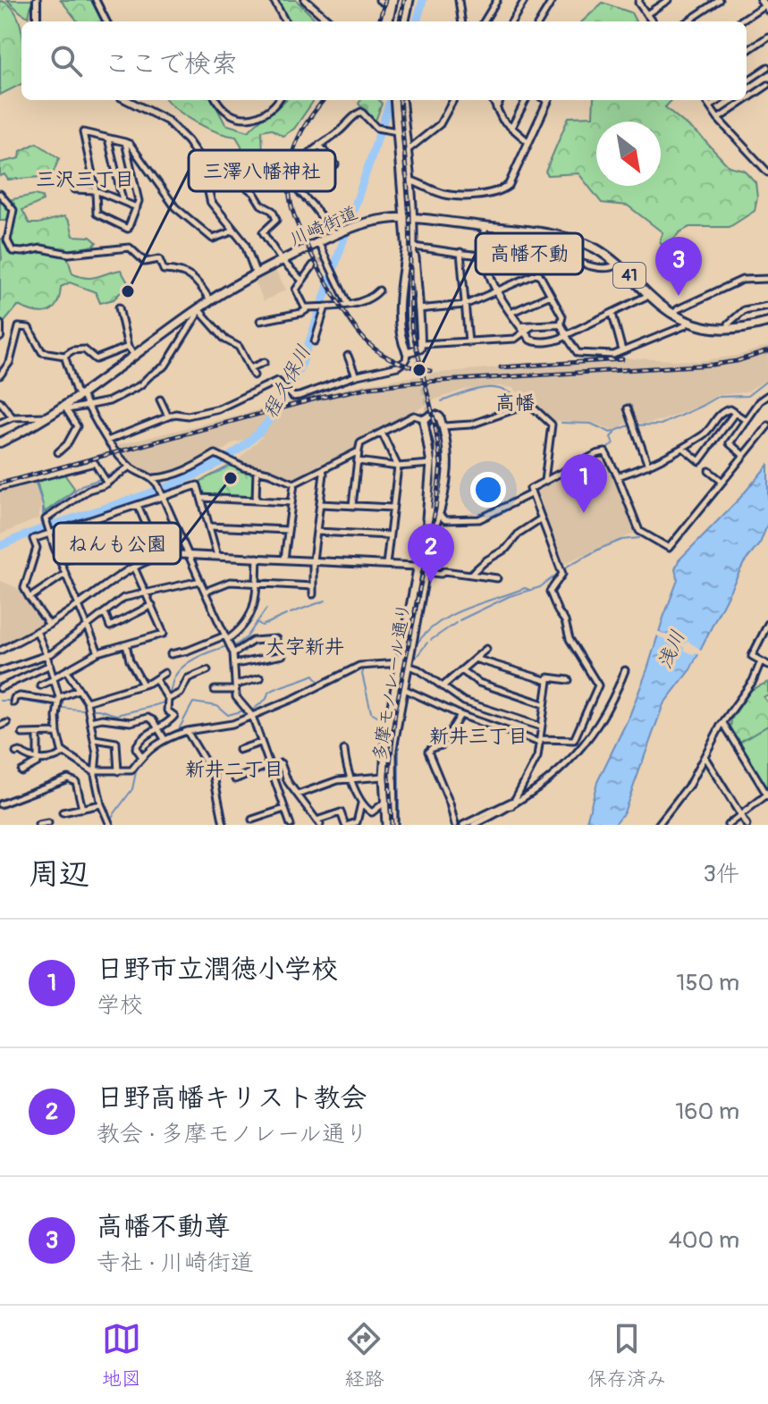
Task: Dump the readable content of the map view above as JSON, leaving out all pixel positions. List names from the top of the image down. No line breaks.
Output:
{"streets":{"main road":["川崎街道","41","多摩モノレール通り"]},"districts":["三沢三丁目","高幡","大字新井","新井三丁目","新井二丁目"],"water":["程久保川","浅川"],"places":["三澤八幡神社","高幡不動","ねんも公園"],"north":"bottom right","page":{"search":"ここで検索","pins":["3","1","2"],"heading":["周辺","3件"],"list":[{"mark":"1","name":"日野市立潤徳小学校","note":"学校","value":"150 m"},{"mark":"2","name":"日野高幡キリスト教会","note":"教会 · 多摩モノレール通り","value":"160 m"},{"mark":"3","name":"高幡不動尊","note":"寺社 · 川崎街道","value":"400 m"}],"nav":["地図","経路","保存済み"]}}
